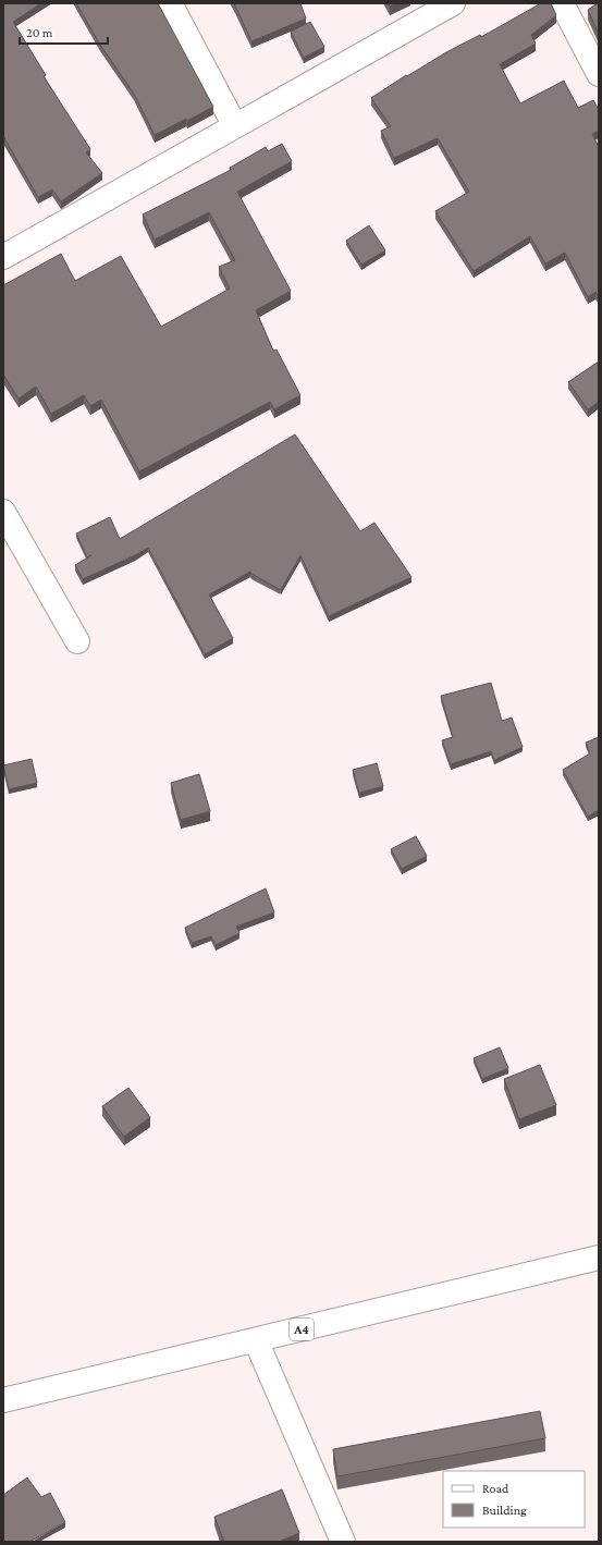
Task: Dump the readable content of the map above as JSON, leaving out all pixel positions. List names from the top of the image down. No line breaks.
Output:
{"streets":{"main road":["A4"]},"legend":["Road","Building"],"scale_bar":"20 m"}
